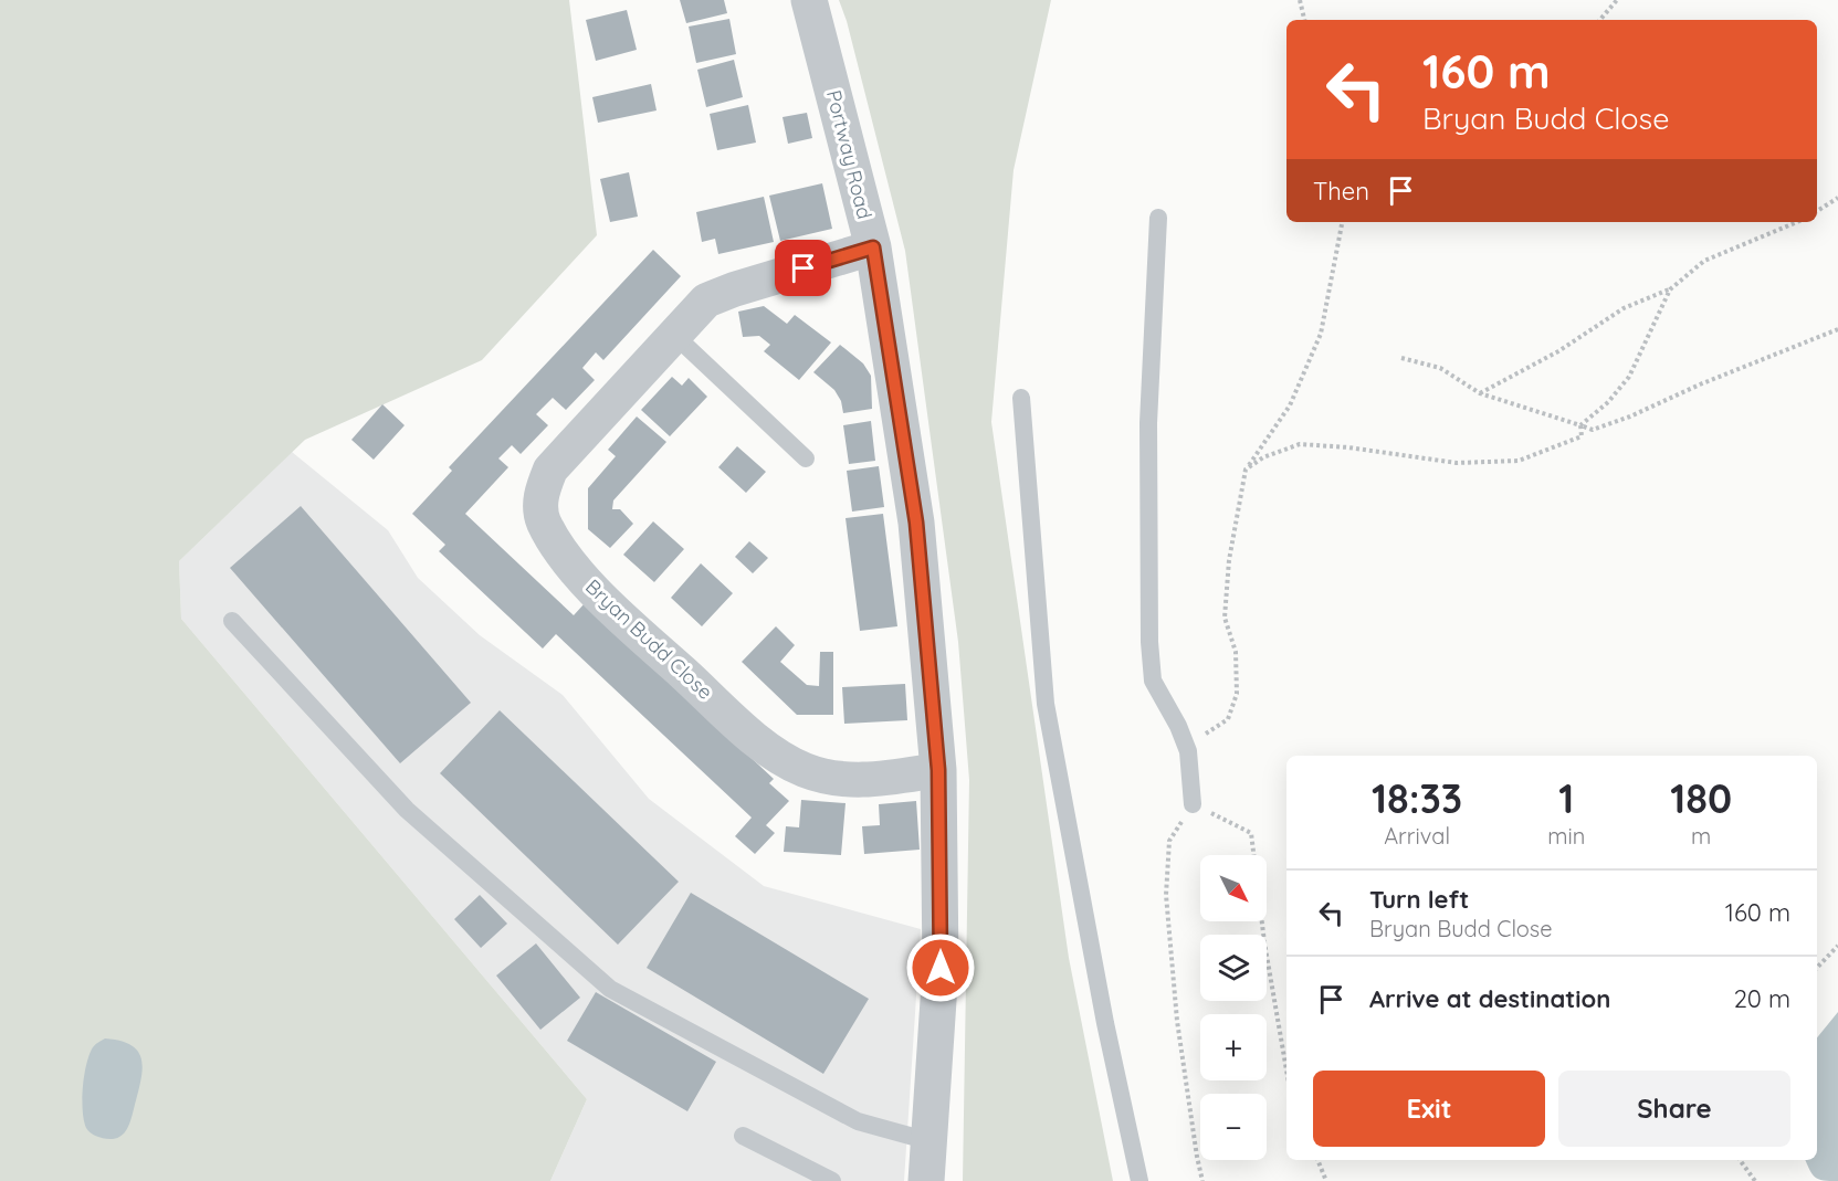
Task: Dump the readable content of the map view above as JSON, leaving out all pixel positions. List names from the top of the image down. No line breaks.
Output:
{"streets":{"street":["Portway Road","Bryan Budd Close"]},"crossings":[["Portway Road","Bryan Budd Close"]],"north":"bottom right","page":{"turn":["160 m","Bryan Budd Close"],"then":"Then","eta":["18:33","Arrival","1","min","180","m"],"map_buttons":["+","−"],"list":[{"name":"Turn left","note":"Bryan Budd Close","value":"160 m"},{"name":"Arrive at destination","value":"20 m"}],"buttons":["Exit","Share"]}}
